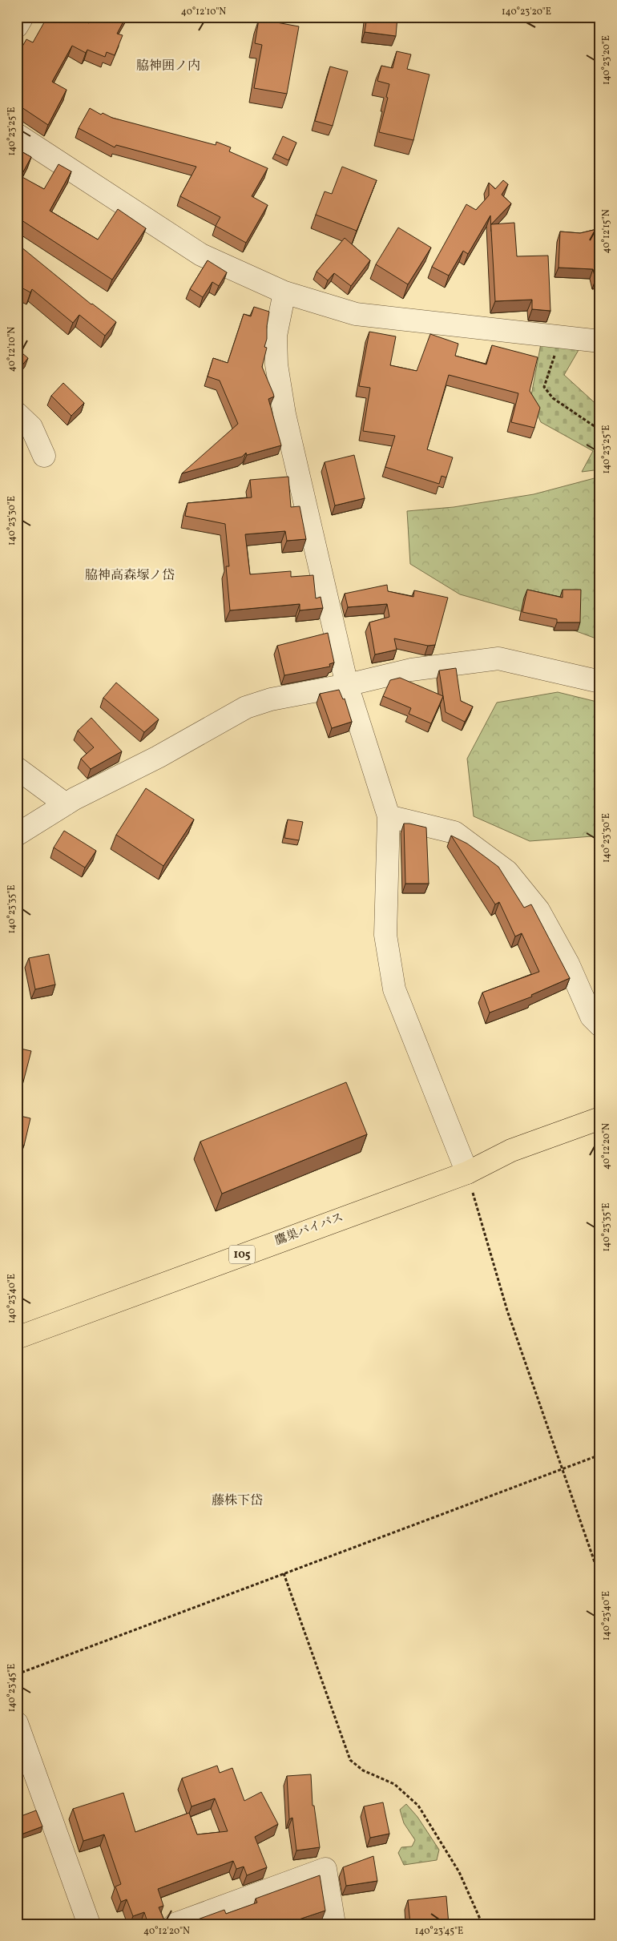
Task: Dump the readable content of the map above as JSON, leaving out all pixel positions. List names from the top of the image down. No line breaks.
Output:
{"streets":{"highway":["鷹巣バイパス","105"]},"districts":["脇神囲ノ内","脇神高森塚ノ岱","藤株下岱"],"coordinates":["40°12'10\"N","140°23'20\"E","140°23'25\"E","40°12'15\"N","140°23'30\"E","140°23'35\"E","40°12'20\"N","140°23'40\"E","140°23'45\"E"]}
